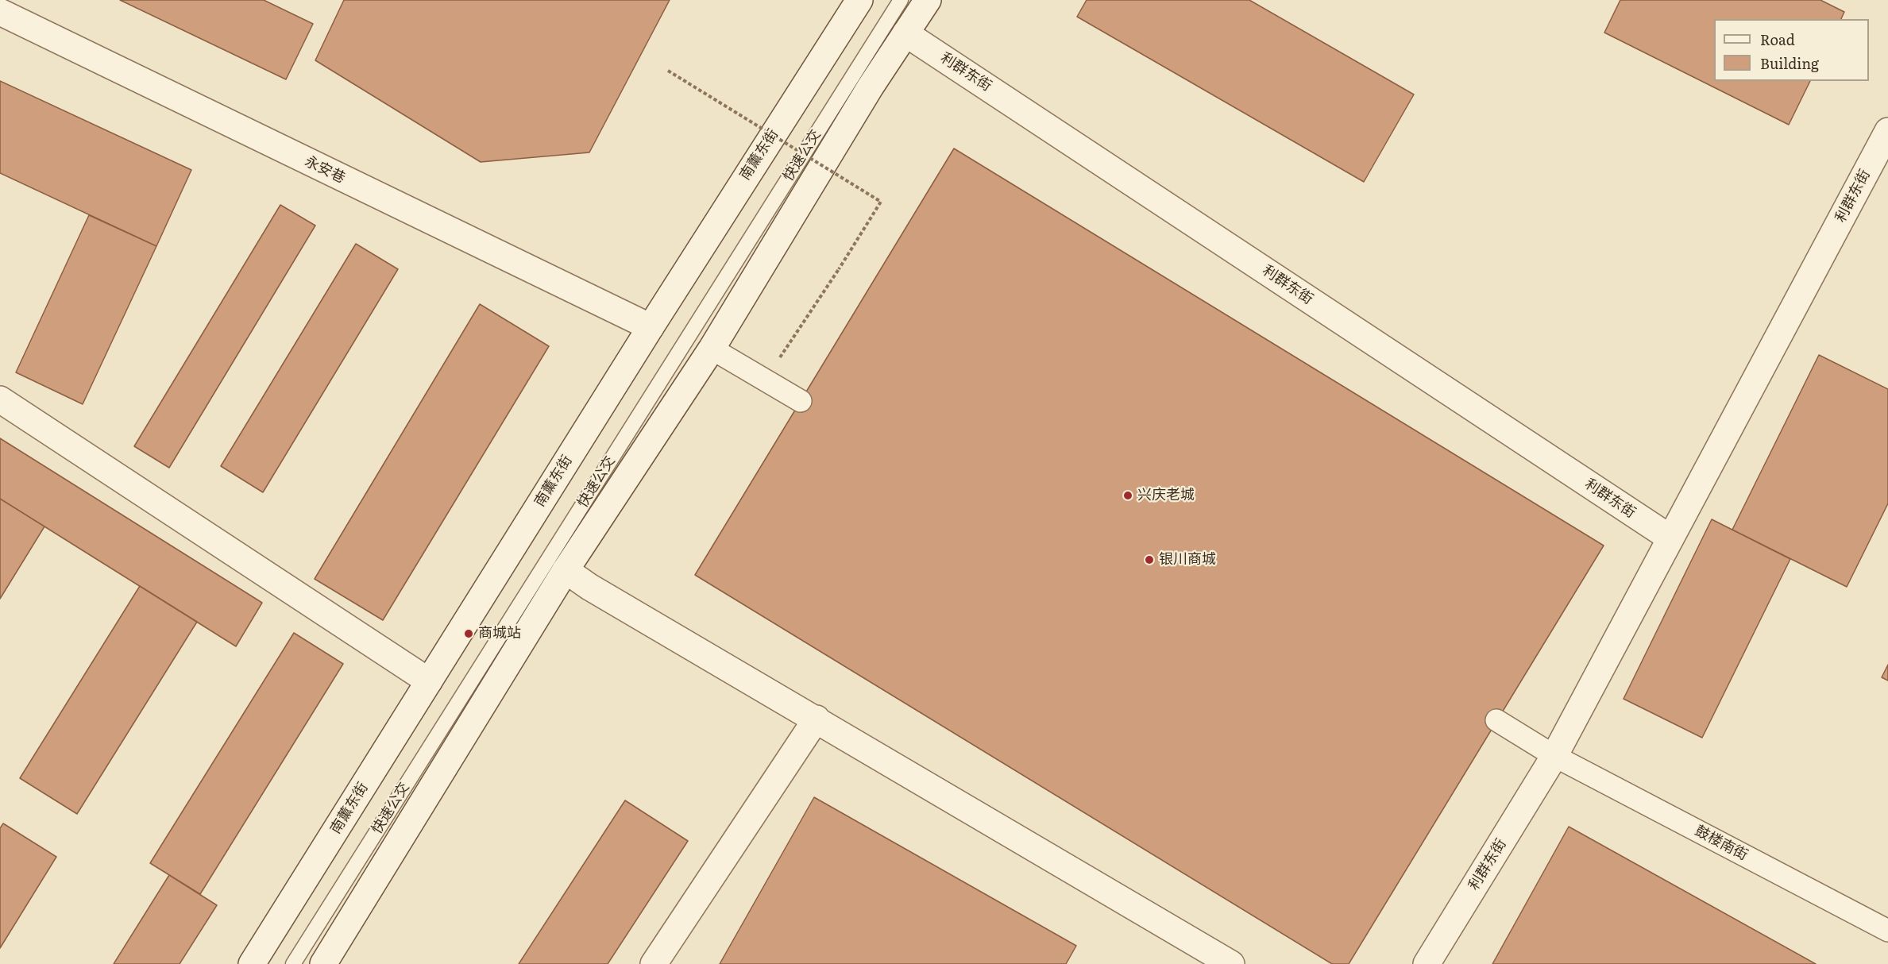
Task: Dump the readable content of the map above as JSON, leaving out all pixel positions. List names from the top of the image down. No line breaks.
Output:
{"streets":{"street":["利群东街","南薰东街","永安巷","鼓楼南街"],"lane":["快速公交"]},"crossings":[["利群东街","鼓楼南街"],["南薰东街","永安巷"]],"places":["兴庆老城","银川商城","商城站"],"legend":["Road","Building"]}
